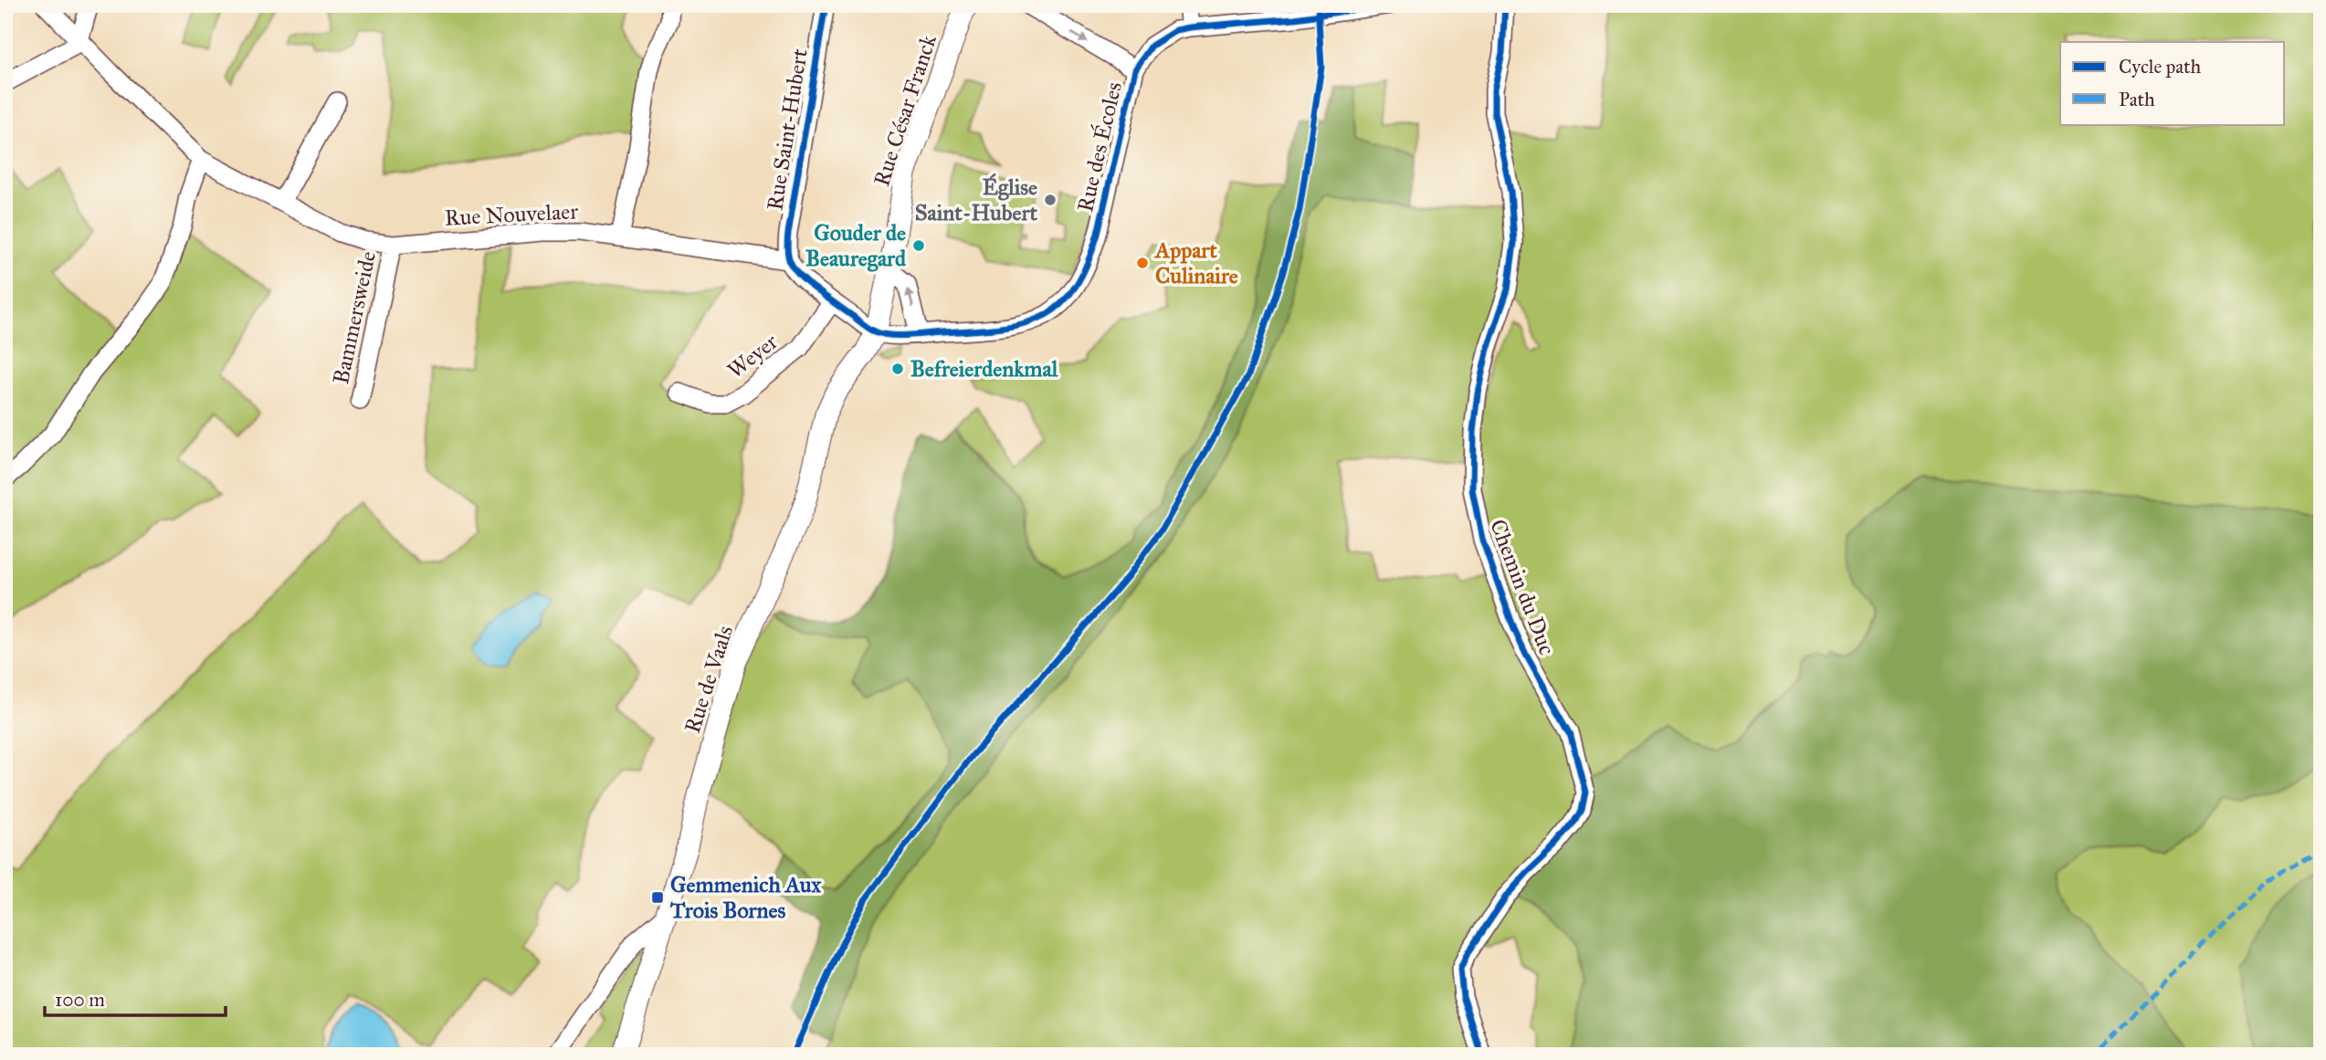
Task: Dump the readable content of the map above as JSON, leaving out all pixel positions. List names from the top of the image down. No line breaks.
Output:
{"streets":{"main road":["Rue César Franck","Rue de Vaals"],"street":["Rue Saint-Hubert","Rue des Écoles","Rue Nouvelaer","Bammersweide","Weyer","Chemin du Duc"]},"crossings":[["Rue César Franck","Rue des Écoles"],["Rue César Franck","Rue de Vaals"],["Rue Saint-Hubert","Rue Nouvelaer"],["Rue des Écoles","Rue de Vaals"],["Rue Nouvelaer","Bammersweide"]],"places":{"other":["Église Saint-Hubert","Gouder de Beauregard","Appart Culinaire","Befreierdenkmal"],"transit":["Gemmenich Aux Trois Bornes"]},"legend":["Cycle path","Path"],"scale_bar":"100 m"}
